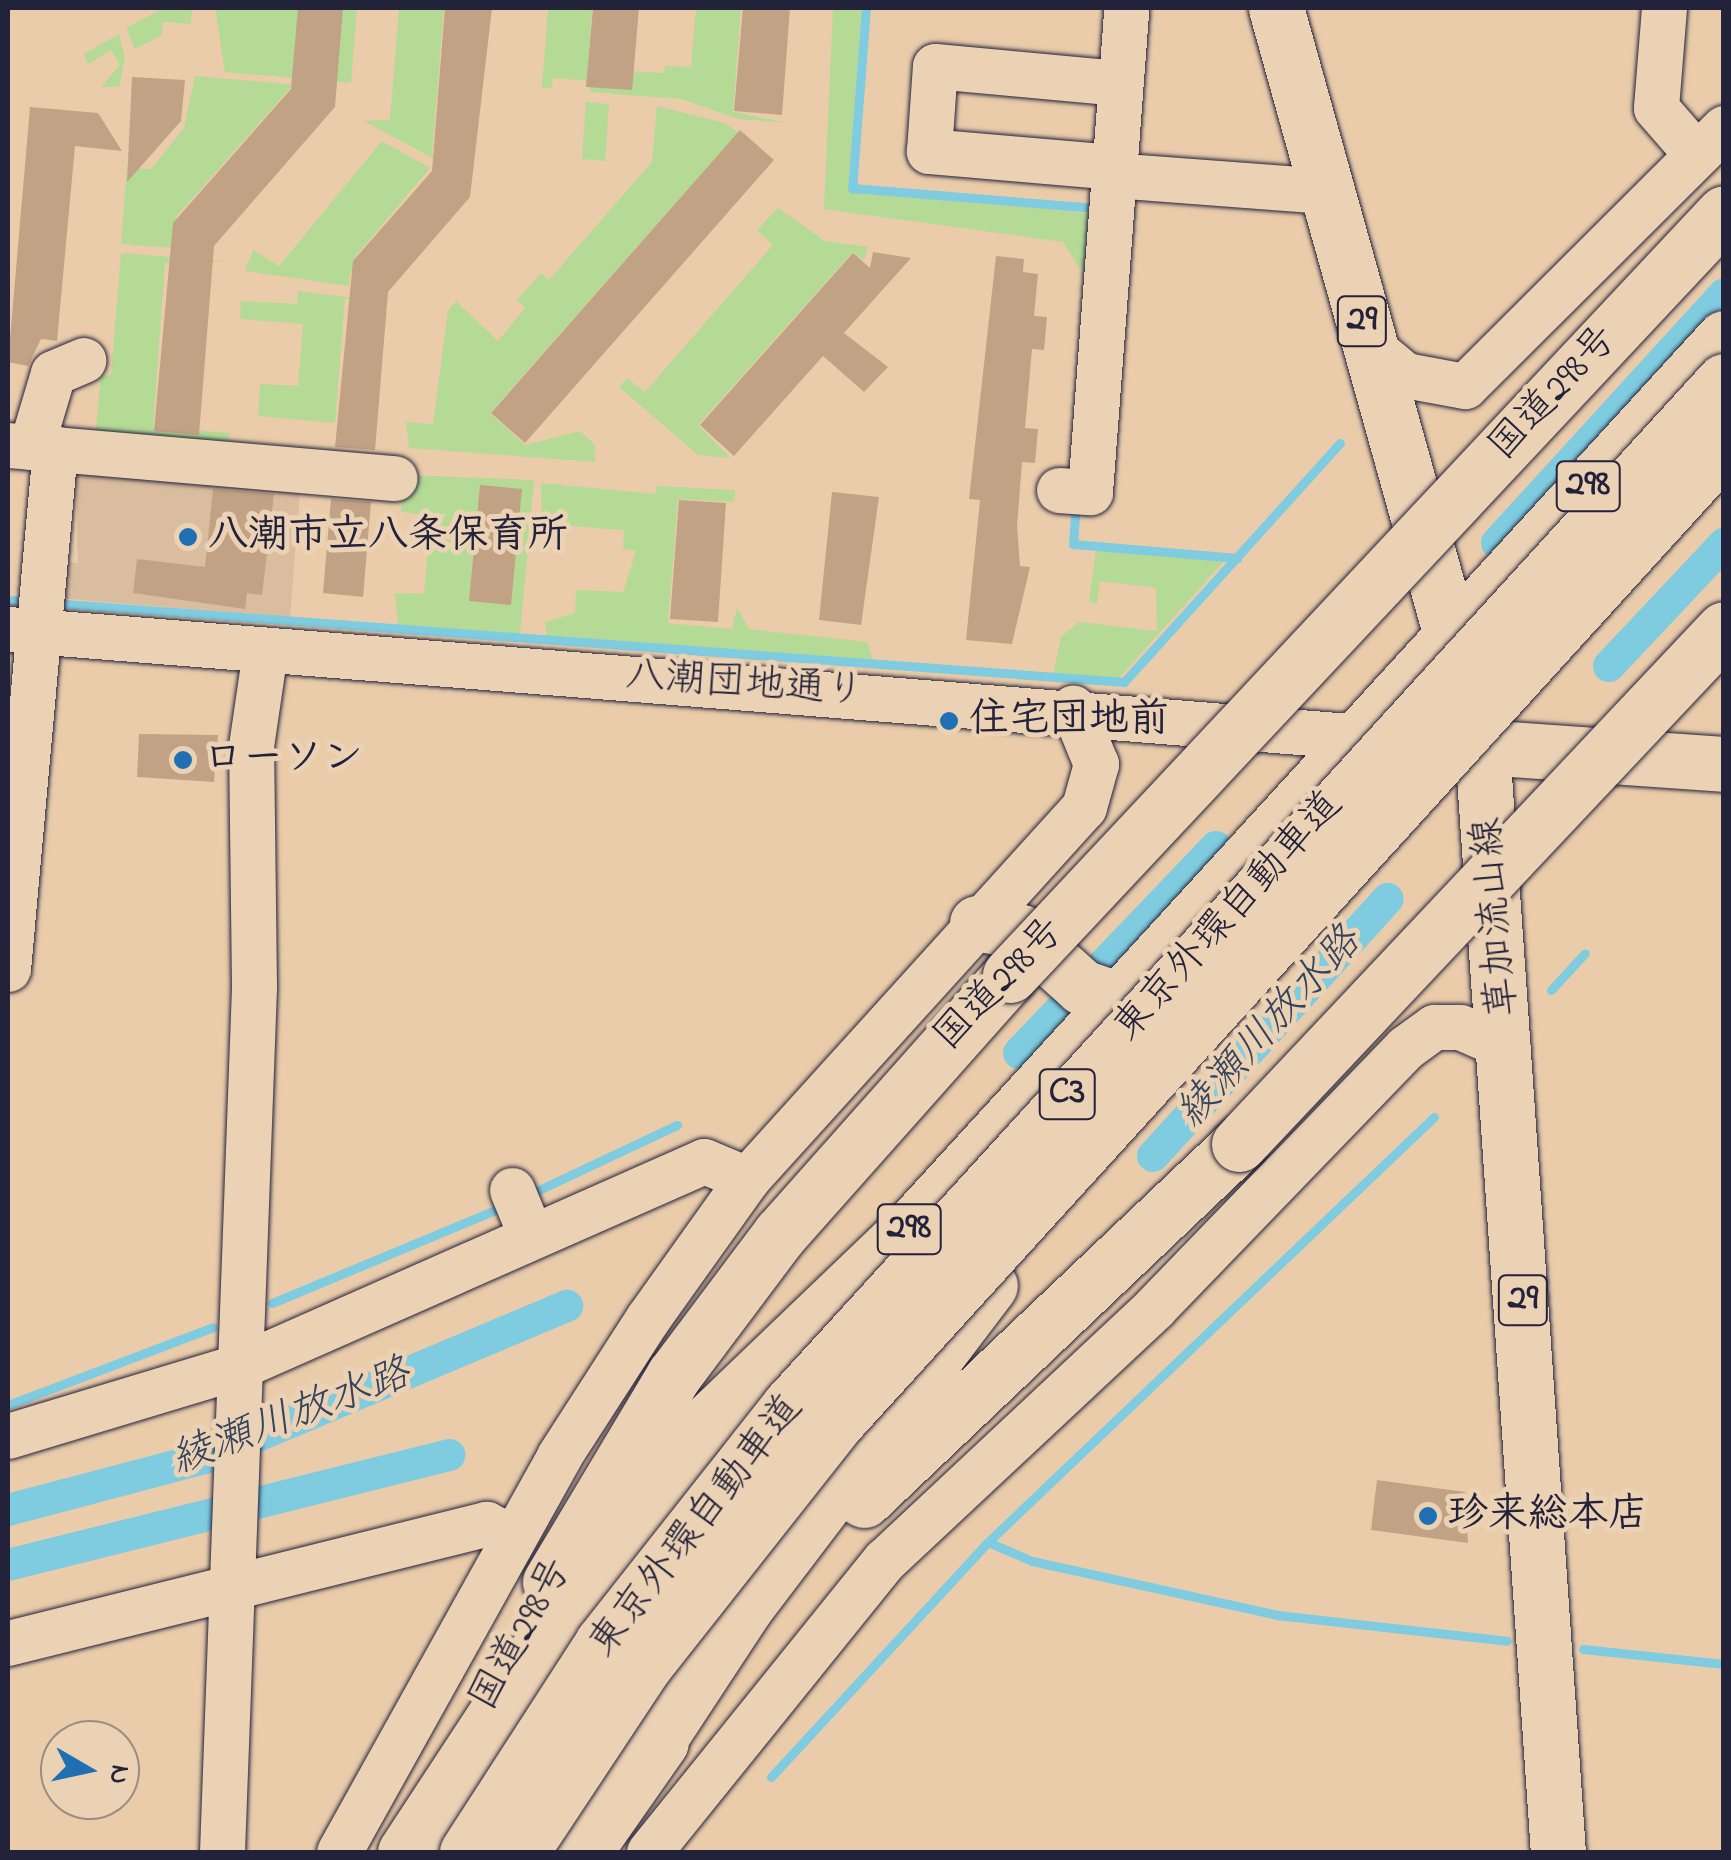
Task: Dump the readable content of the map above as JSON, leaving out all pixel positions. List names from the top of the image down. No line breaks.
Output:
{"streets":{"main road":["29","国道298号","298","東京外環自動車道","草加流山線","C3"],"street":["八潮団地通り"]},"crossings":[["国道298号","八潮団地通り"],["国道298号","草加流山線"],["298","八潮団地通り"],["298","草加流山線"],["八潮団地通り","草加流山線"]],"water":["綾瀬川放水路"],"places":["八潮市立八条保育所","住宅団地前","ローソン","珍来総本店"],"north":"right"}
